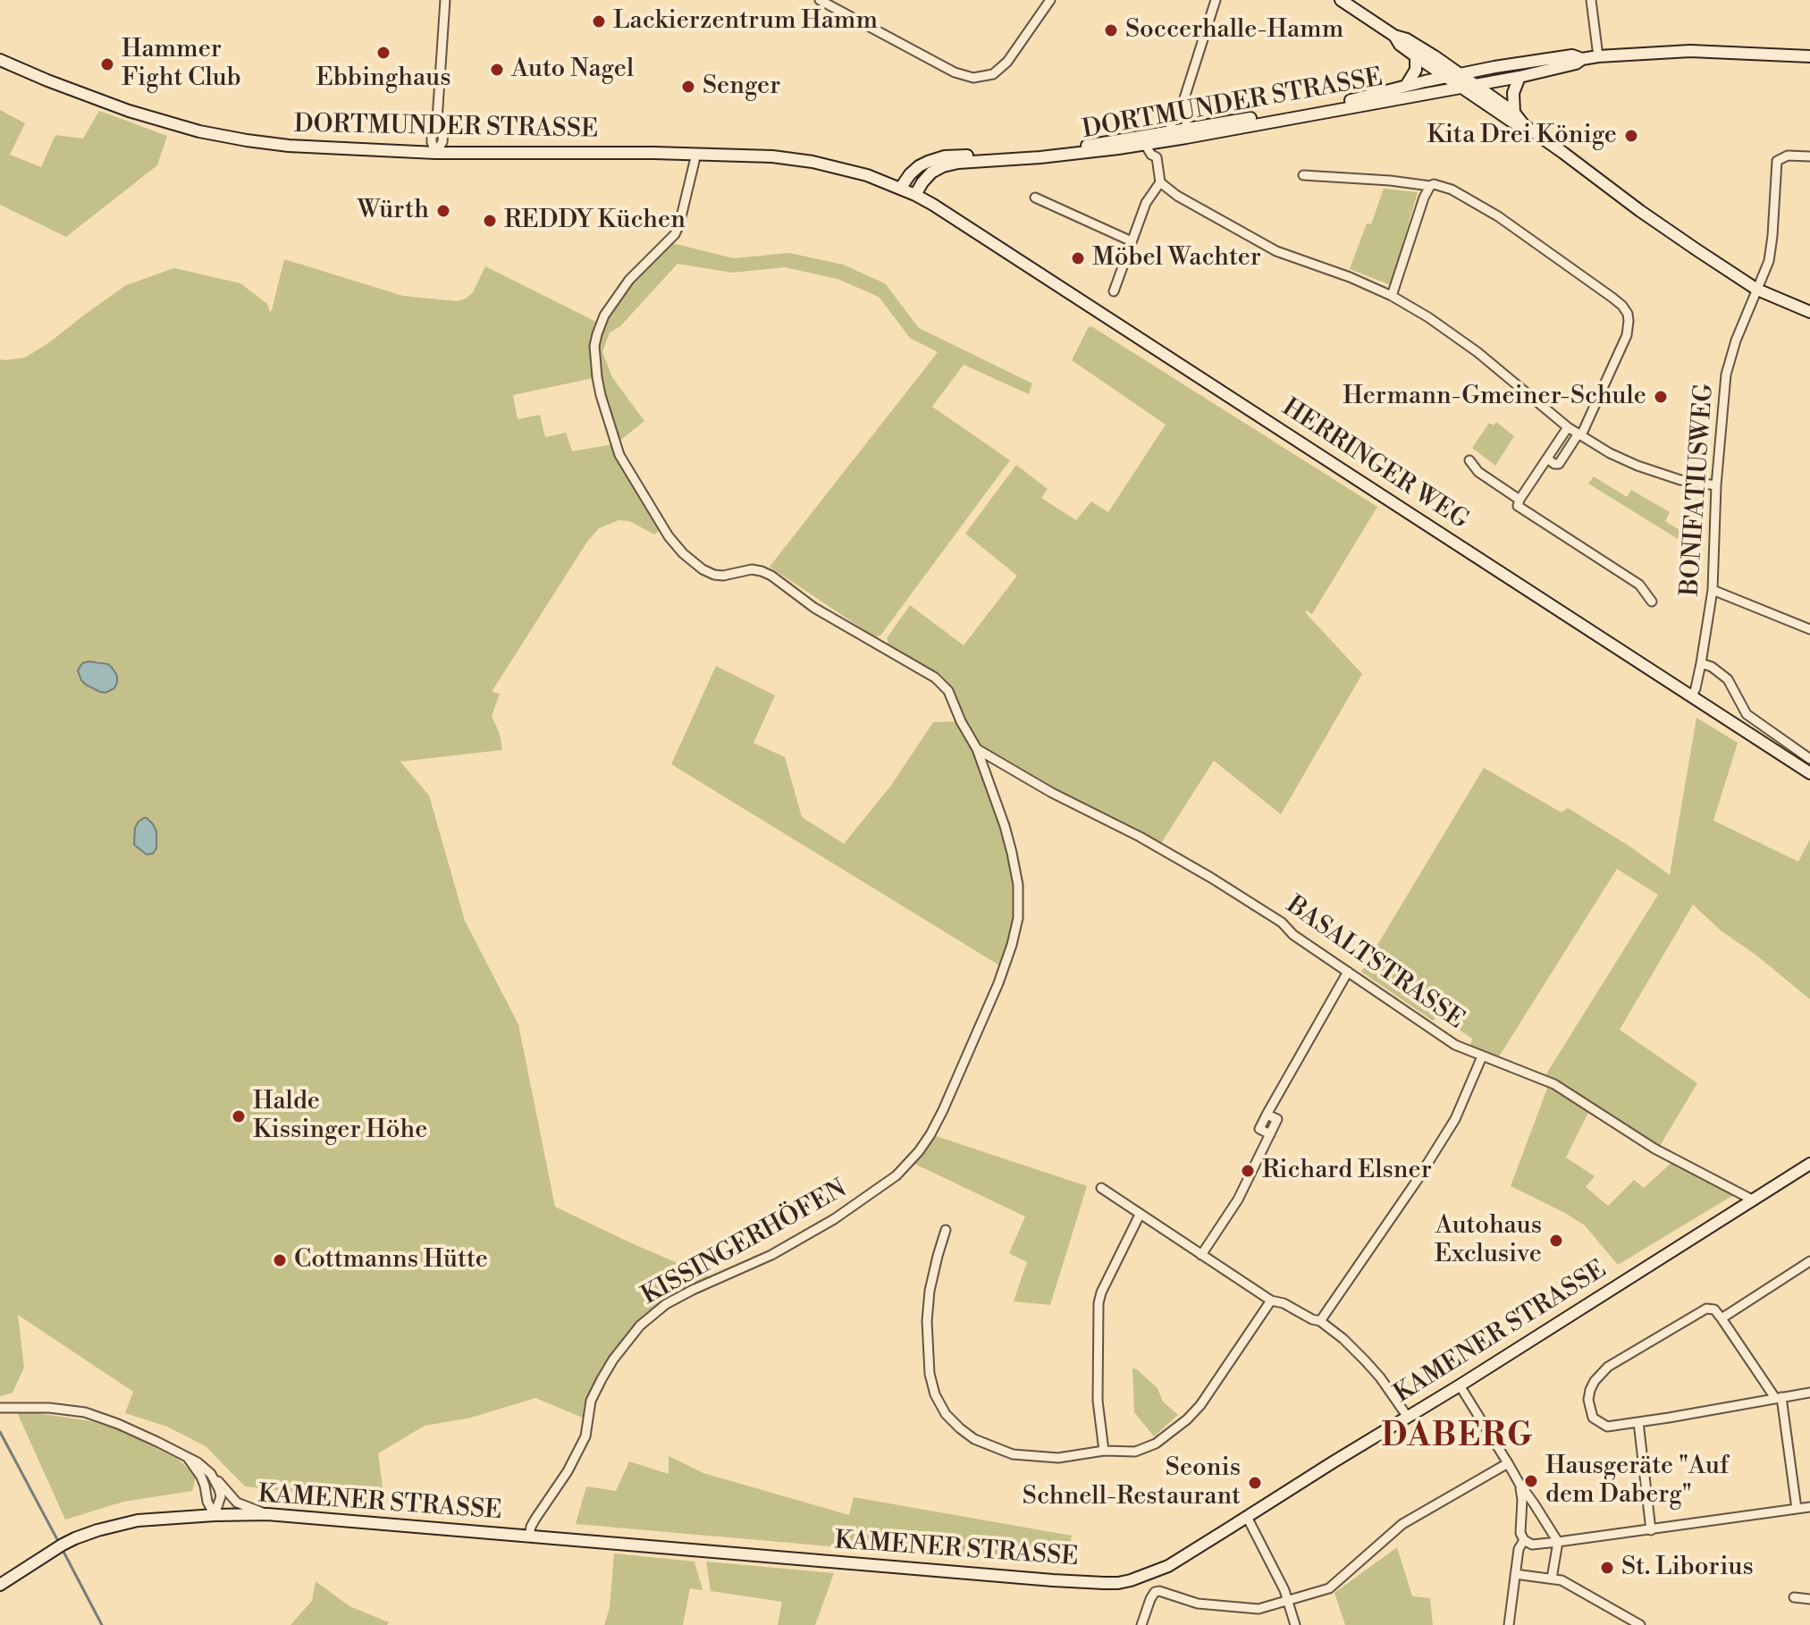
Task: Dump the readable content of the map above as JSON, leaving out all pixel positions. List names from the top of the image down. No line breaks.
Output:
{"streets":{"main road":["DORTMUNDER STRASSE","HERRINGER WEG","KAMENER STRASSE"],"street":["BONIFATIUSWEG","BASALTSTRASSE","KISSINGERHÖFEN"]},"crossings":[["DORTMUNDER STRASSE","HERRINGER WEG"],["DORTMUNDER STRASSE","KISSINGERHÖFEN"],["HERRINGER WEG","BONIFATIUSWEG"],["BASALTSTRASSE","KISSINGERHÖFEN"],["BASALTSTRASSE","KAMENER STRASSE"],["KISSINGERHÖFEN","KAMENER STRASSE"]],"districts":["DABERG"],"places":["Lackierzentrum Hamm","Soccerhalle-Hamm","Ebbinghaus","Hammer Fight Club","Auto Nagel","Senger","Kita Drei Könige","Würth","REDDY Küchen","Möbel Wachter","Hermann-Gmeiner-Schule","Halde Kissinger Höhe","Richard Elsner","Autohaus Exclusive","Cottmanns Hütte","Hausgeräte \"Auf dem Daberg\"","Seonis Schnell-Restaurant","St. Liborius"]}
